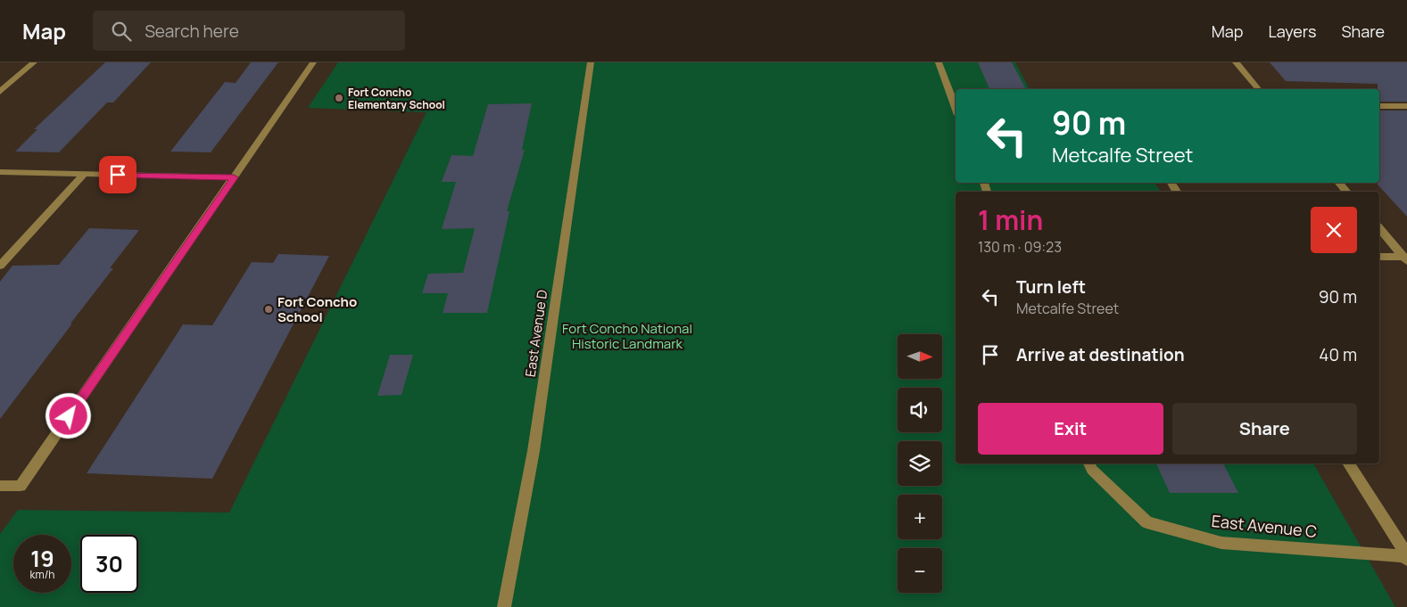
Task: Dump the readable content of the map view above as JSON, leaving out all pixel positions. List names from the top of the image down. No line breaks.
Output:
{"streets":{"street":["East Avenue D","East Avenue C"]},"parks":["Fort Concho National Historic Landmark"],"places":["Fort Concho Elementary School","Fort Concho School"],"north":"right","page":{"header":"Map","search":"Search here","nav":["Map","Layers","Share"],"turn":["90 m","Metcalfe Street"],"heading":["1 min","130 m · 09:23"],"list":[{"name":"Turn left","note":"Metcalfe Street","value":"90 m"},{"name":"Arrive at destination","value":"40 m"}],"map_buttons":["+","−"],"buttons":["Exit","Share"],"speed":"19 km/h","limit":"30"}}
